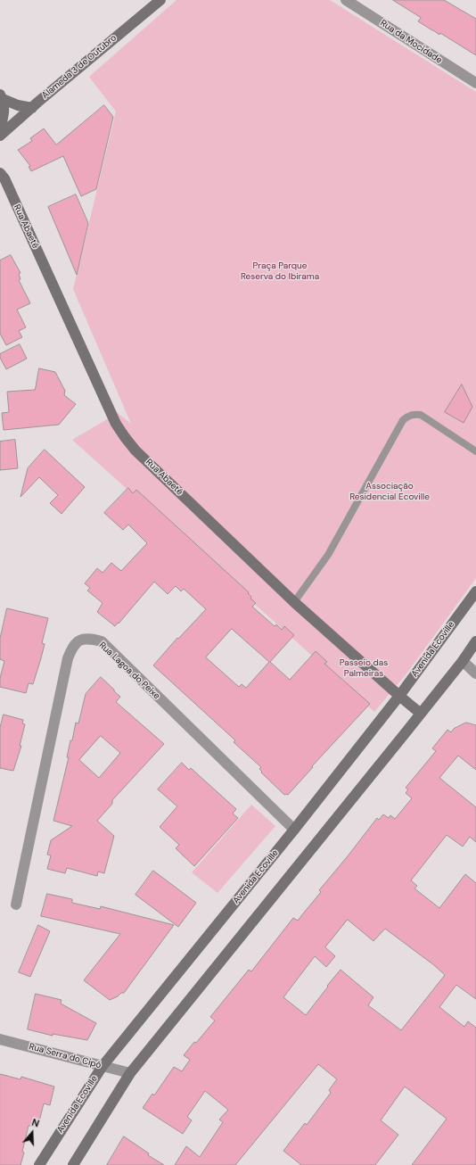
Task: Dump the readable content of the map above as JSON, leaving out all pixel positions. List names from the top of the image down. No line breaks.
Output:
{"streets":{"street":["Rua da Mocidade","Alameda 3 de Outubro","Rua Abaeté","Avenida Ecoville","Rua Lagoa do Peixe","Rua Serra do Cipó"]},"crossings":[["Rua Abaeté","Avenida Ecoville"],["Avenida Ecoville","Rua Lagoa do Peixe"],["Avenida Ecoville","Rua Serra do Cipó"]],"parks":["Praça Parque Reserva do Ibirama","Associação Residencial Ecoville","Passeio das Palmeiras"],"north":"top"}
